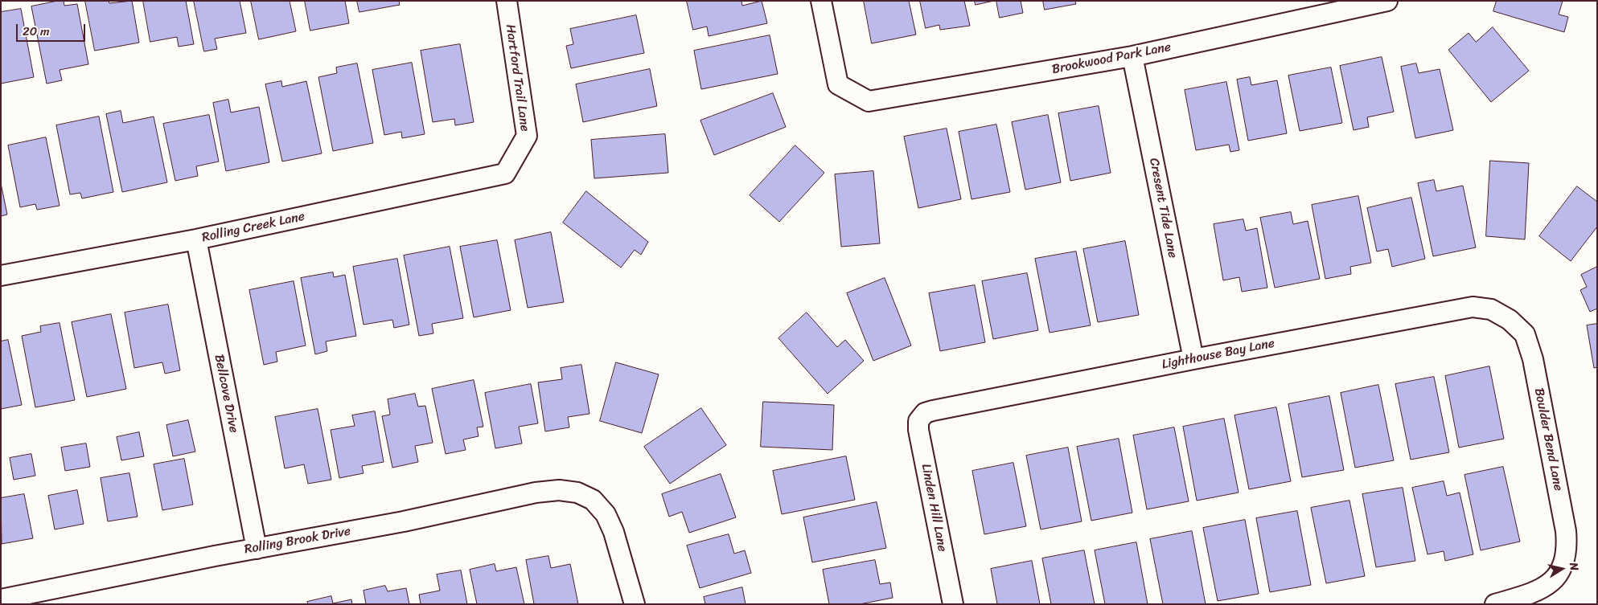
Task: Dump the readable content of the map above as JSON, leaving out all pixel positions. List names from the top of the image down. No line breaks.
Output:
{"streets":{"street":["Brookwood Park Lane","Hartford Trail Lane","Cresent Tide Lane","Rolling Creek Lane","Lighthouse Bay Lane","Bellcove Drive","Boulder Bend Lane","Linden Hill Lane","Rolling Brook Drive"]},"crossings":[["Brookwood Park Lane","Cresent Tide Lane"],["Hartford Trail Lane","Rolling Creek Lane"],["Cresent Tide Lane","Lighthouse Bay Lane"],["Rolling Creek Lane","Bellcove Drive"],["Lighthouse Bay Lane","Boulder Bend Lane"],["Lighthouse Bay Lane","Linden Hill Lane"],["Bellcove Drive","Rolling Brook Drive"]],"scale_bar":"20 m","north":"right"}
